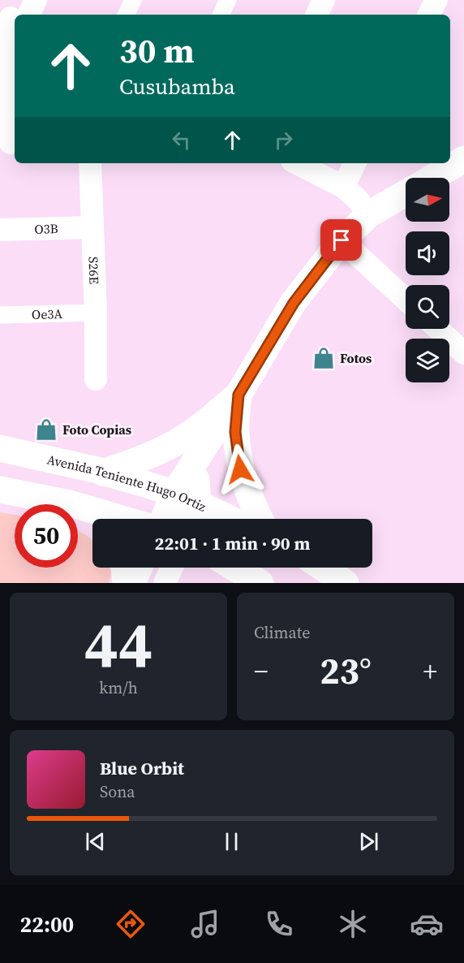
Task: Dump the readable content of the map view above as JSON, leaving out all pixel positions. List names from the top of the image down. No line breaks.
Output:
{"streets":{"main road":["Avenida Teniente Hugo Ortiz"],"street":["O3B","S26E","Oe3A"]},"crossings":[["O3B","S26E"],["S26E","Oe3A"]],"places":{"shop":["Fotos","Foto Copias"]},"north":"right","page":{"turn":["30 m","Cusubamba"],"limit":"50","trip":"22:01 · 1 min · 90 m","tile":[["44","km/h"],"Climate"],"heat":["−","23°","+"],"song":["Blue Orbit","Sona"],"tabs":"22:00"}}
